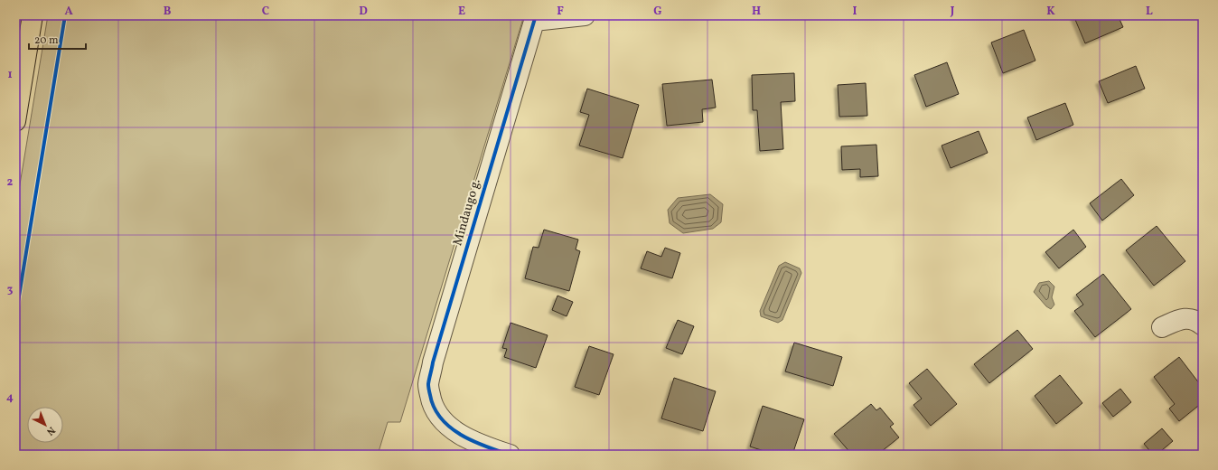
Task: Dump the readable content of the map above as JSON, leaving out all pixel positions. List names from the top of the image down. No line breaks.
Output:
{"streets":{"street":["Mindaugo g."]},"scale_bar":"20 m","north":"bottom right","grid":{"columns":["A","B","C","D","E","F","G","H","I","J","K","L"],"rows":["1","2","3","4"]}}
